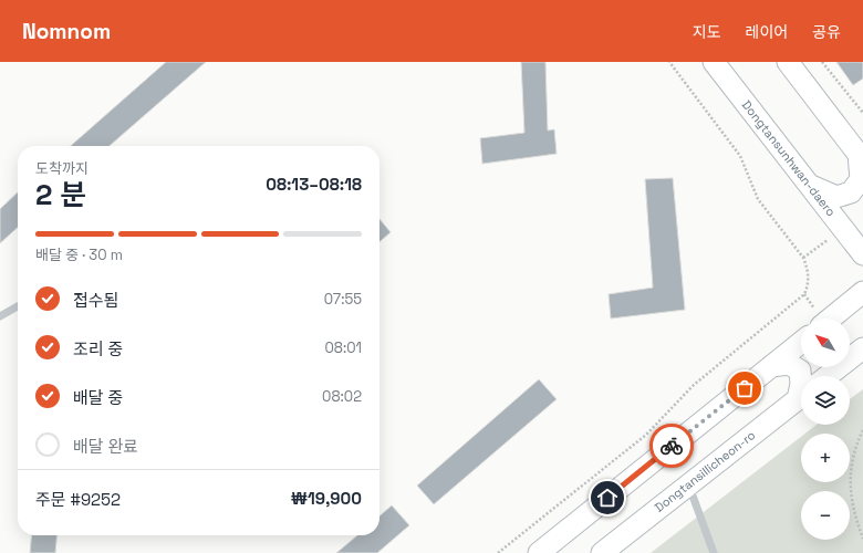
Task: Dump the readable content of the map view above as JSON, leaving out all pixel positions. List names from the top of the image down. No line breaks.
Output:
{"streets":{"main road":["Dongtansunhwan-daero","Dongtansillicheon-ro"]},"north":"top left","page":{"header":"Nomnom","nav":["지도","레이어","공유"],"heading":["2 분","도착까지","08:13–08:18"],"panel":["주문 #9252","₩19,900"],"bar":"배달 중 · 30 m","list":[["접수됨","07:55"],["조리 중","08:01"],["배달 중","08:02"],"배달 완료"],"map_buttons":["+","−"]}}
